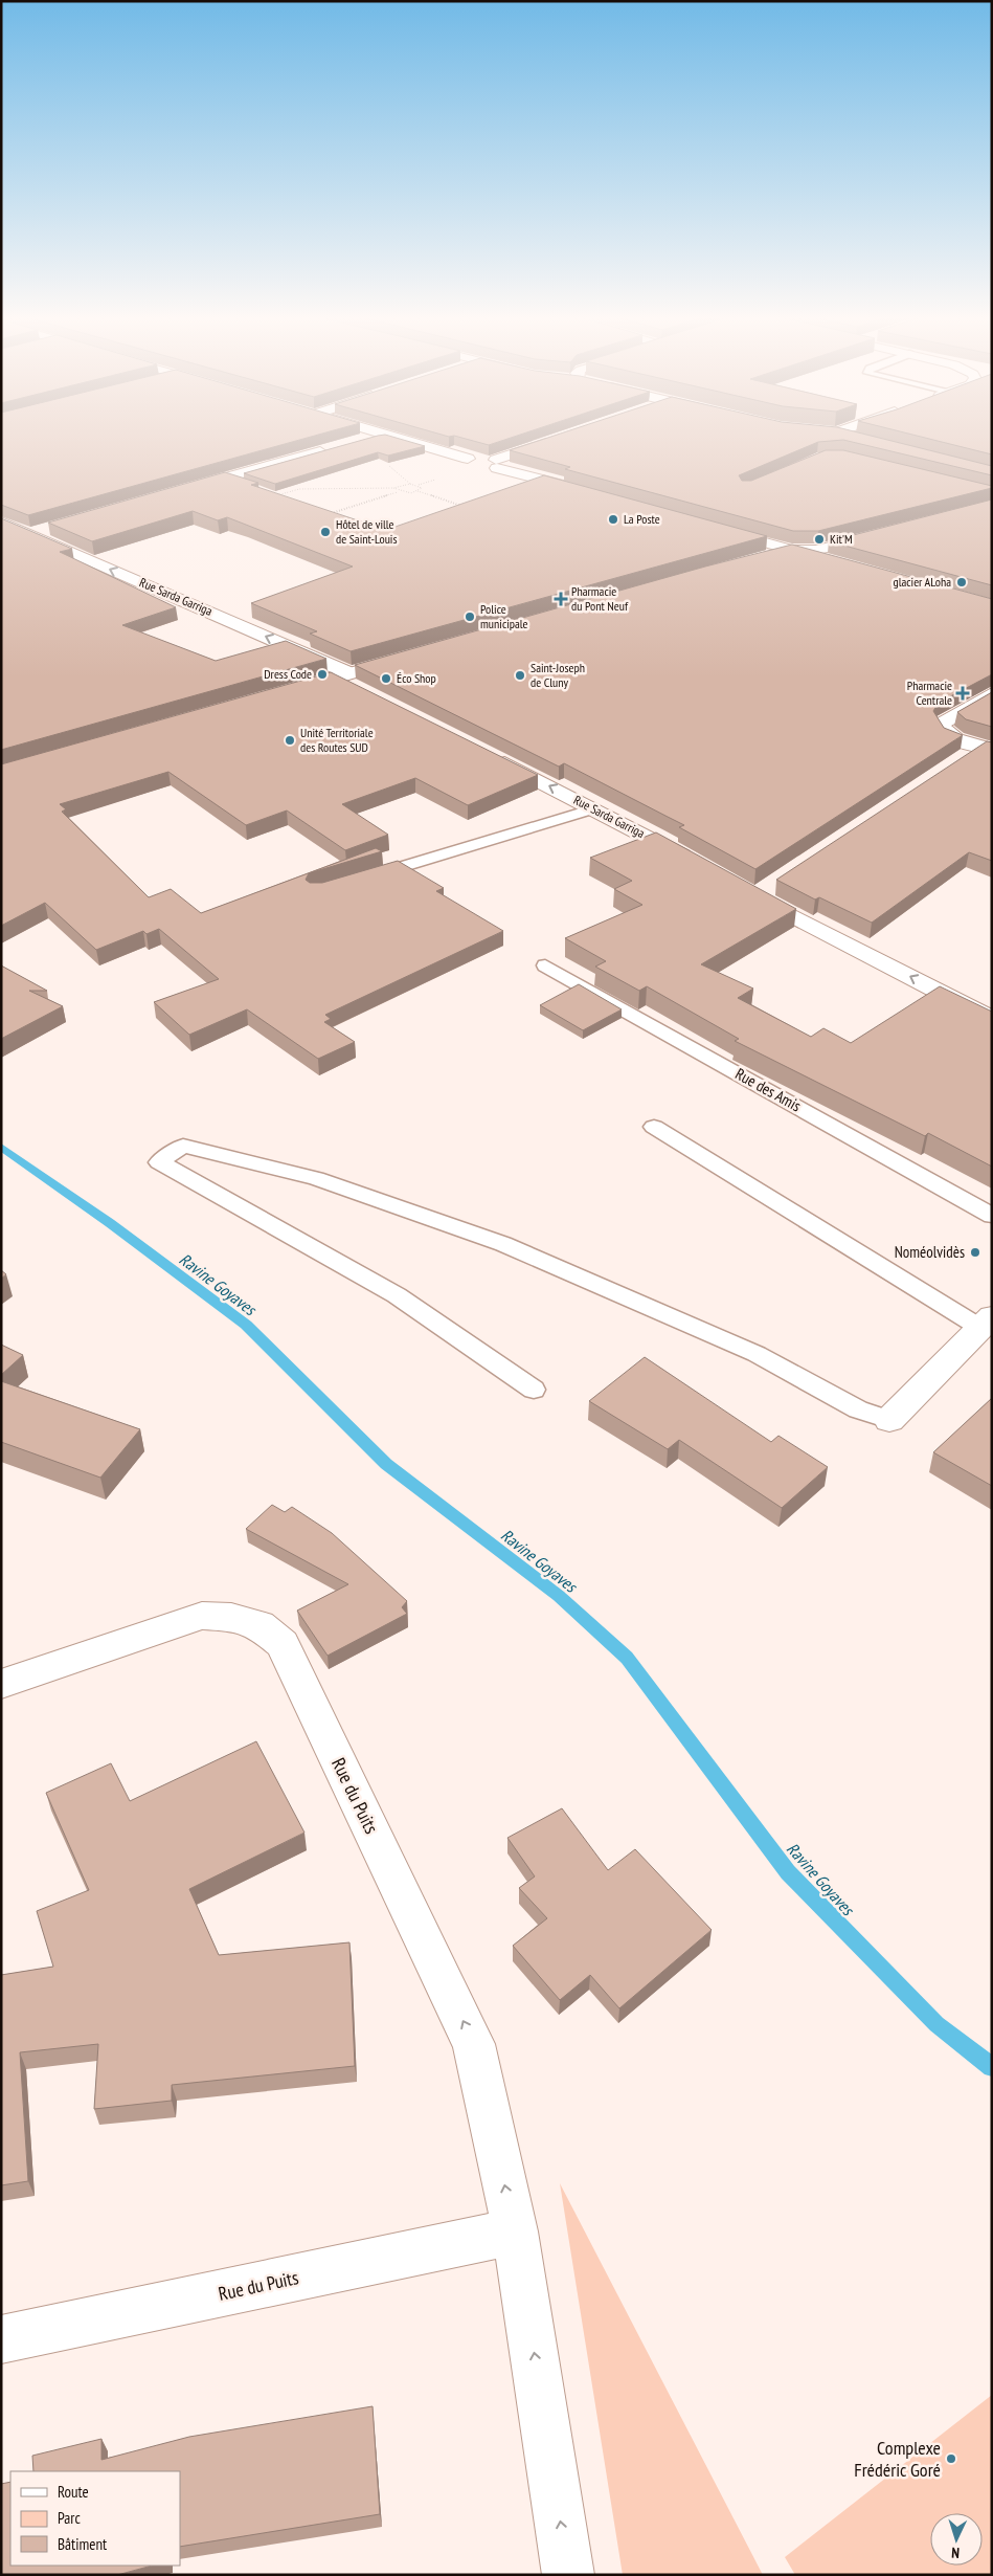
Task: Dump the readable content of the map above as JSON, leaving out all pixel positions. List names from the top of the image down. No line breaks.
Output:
{"streets":{"street":["Rue Sarda Garriga","Rue du Puits"],"lane":["Rue des Amis"]},"one_way":["Rue Sarda Garriga","Rue du Puits"],"water":["Ravine Goyaves"],"places":{"other":["La Poste","Hôtel de ville de Saint-Louis","Kit'M","glacier ALoha","Police municipale","Dress Code","Saint-Joseph de Cluny","Éco Shop","Unité Territoriale des Routes SUD","Noméolvidès","Complexe Frédéric Goré"],"health":["Pharmacie du Pont Neuf","Pharmacie Centrale"]},"legend":["Route","Parc","Bâtiment"],"north":"bottom"}
